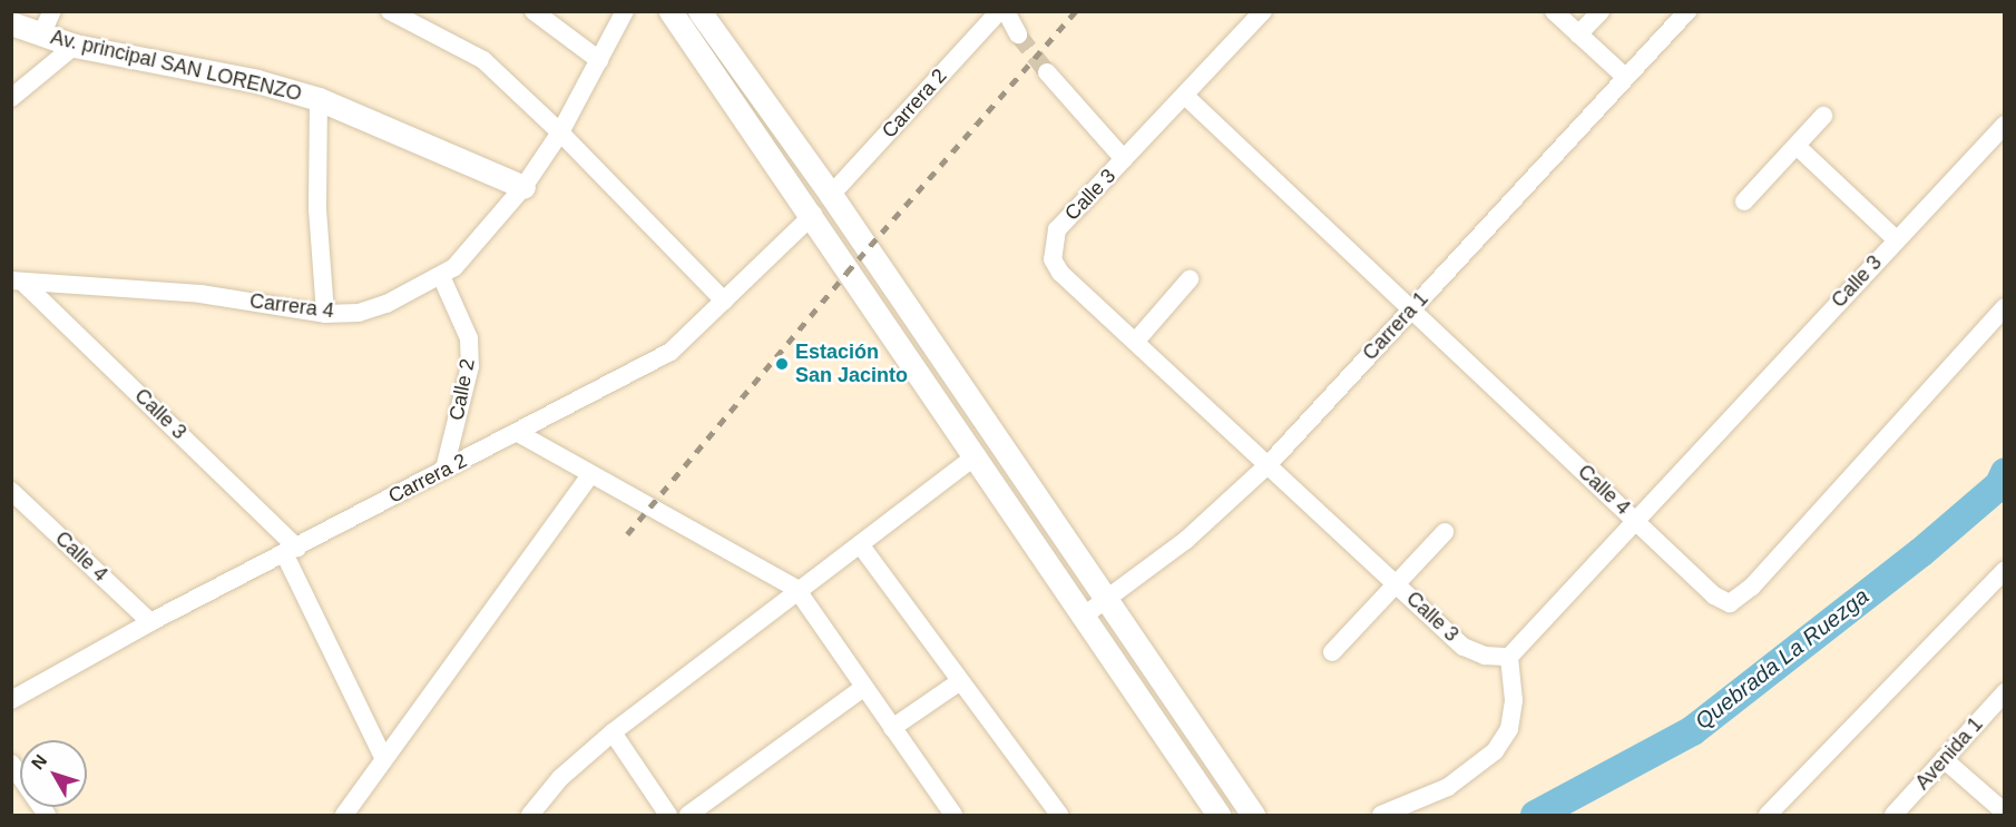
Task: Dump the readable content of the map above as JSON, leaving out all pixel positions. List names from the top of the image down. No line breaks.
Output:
{"streets":{"main road":["Av. principal SAN LORENZO"],"street":["Carrera 2","Calle 3","Carrera 4","Carrera 1","Calle 2","Calle 4","Avenida 1"]},"crossings":[["Av. principal SAN LORENZO","Carrera 4"],["Carrera 2","Calle 3"],["Carrera 2","Calle 2"],["Carrera 2","Calle 4"],["Calle 3","Carrera 4"],["Calle 3","Carrera 1"],["Calle 3","Calle 4"],["Carrera 4","Calle 2"],["Carrera 1","Calle 4"]],"water":["Quebrada La Ruezga"],"places":["Estación San Jacinto"],"north":"top left"}
